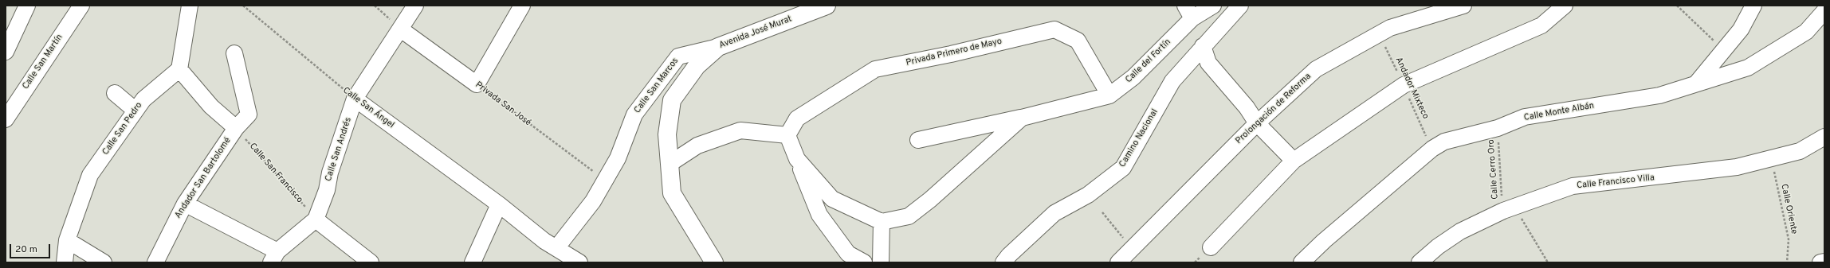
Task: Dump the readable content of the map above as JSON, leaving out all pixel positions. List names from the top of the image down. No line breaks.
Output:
{"streets":{"street":["Avenida José Murat","Privada Primero de Mayo","Calle del Fortín","Calle San Martín","Calle San Marcos","Privada San José","Calle San Ángel","Prolongación de Reforma","Calle Monte Albán","Calle San Pedro","Camino Nacional","Calle San Andrés","Andador San Bartolomé","Calle Francisco Villa"],"path":["Andador Mixteco","Calle Cerro Oro","Calle San Francisco","Calle Oriente"]},"crossings":[["Avenida José Murat","Calle San Marcos"],["Privada Primero de Mayo","Calle del Fortín"],["Calle San Marcos","Privada San José"],["Andador Mixteco","Prolongación de Reforma"],["Andador Mixteco","Calle Monte Albán"],["Privada San José","Calle San Andrés"],["Calle San Ángel","Calle San Andrés"],["Calle Monte Albán","Calle Cerro Oro"],["Calle San Andrés","Calle San Francisco"],["Calle Cerro Oro","Calle Francisco Villa"],["Calle San Francisco","Andador San Bartolomé"],["Calle Francisco Villa","Calle Oriente"]],"scale_bar":"20 m"}
